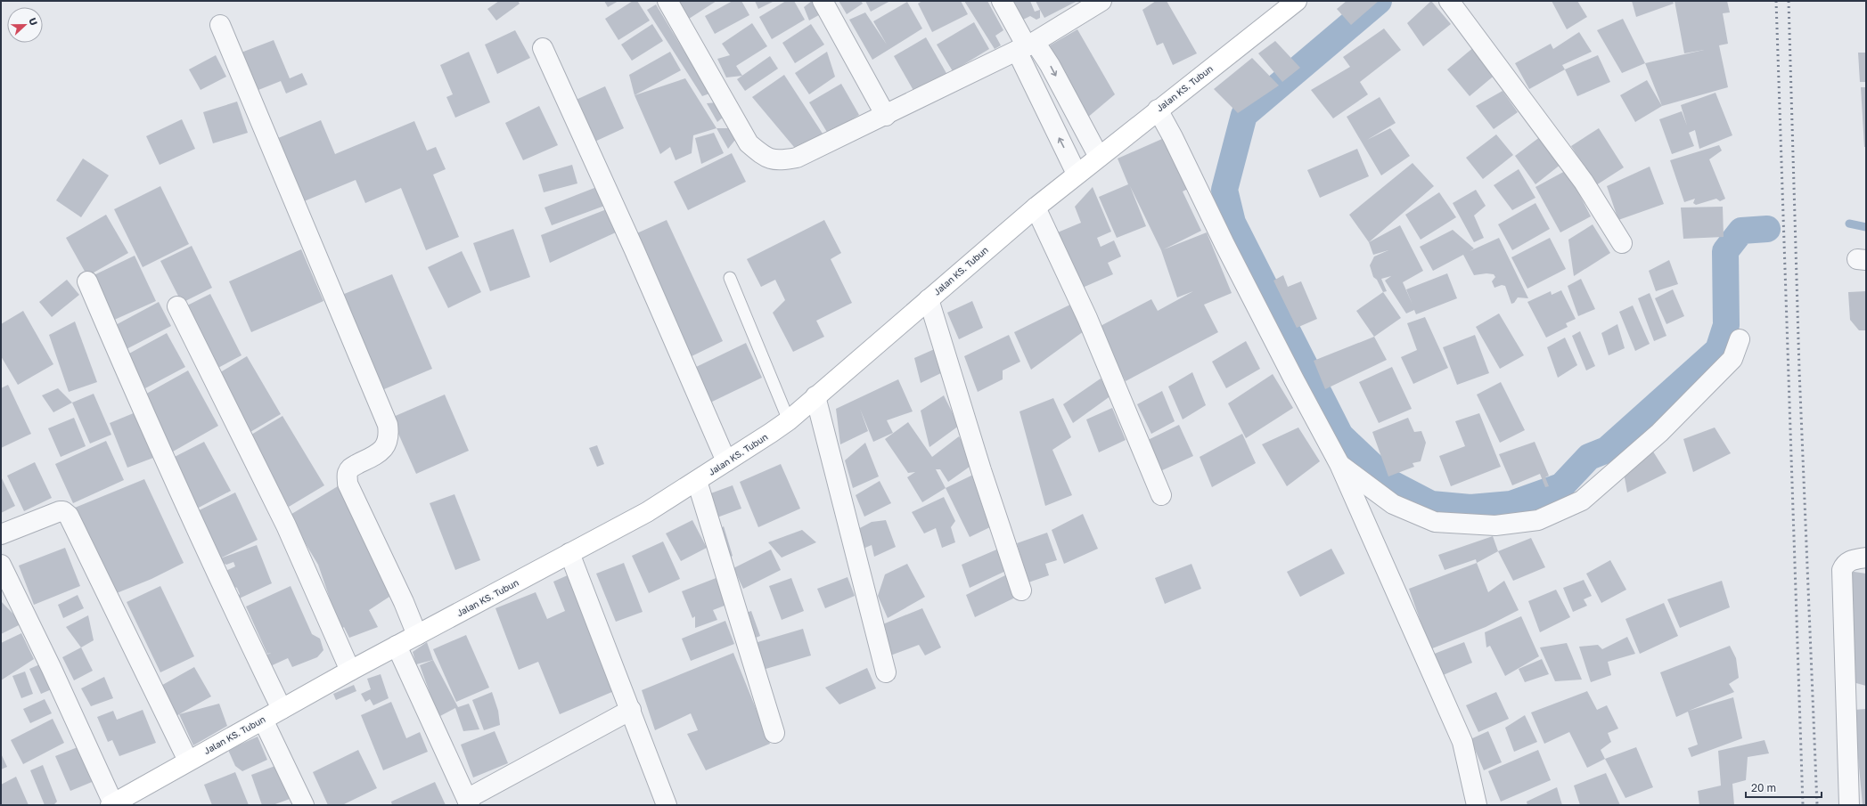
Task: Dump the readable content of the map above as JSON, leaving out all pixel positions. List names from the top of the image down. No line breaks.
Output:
{"streets":{"street":["Jalan KS. Tubun"]},"scale_bar":"20 m","north":"right"}
